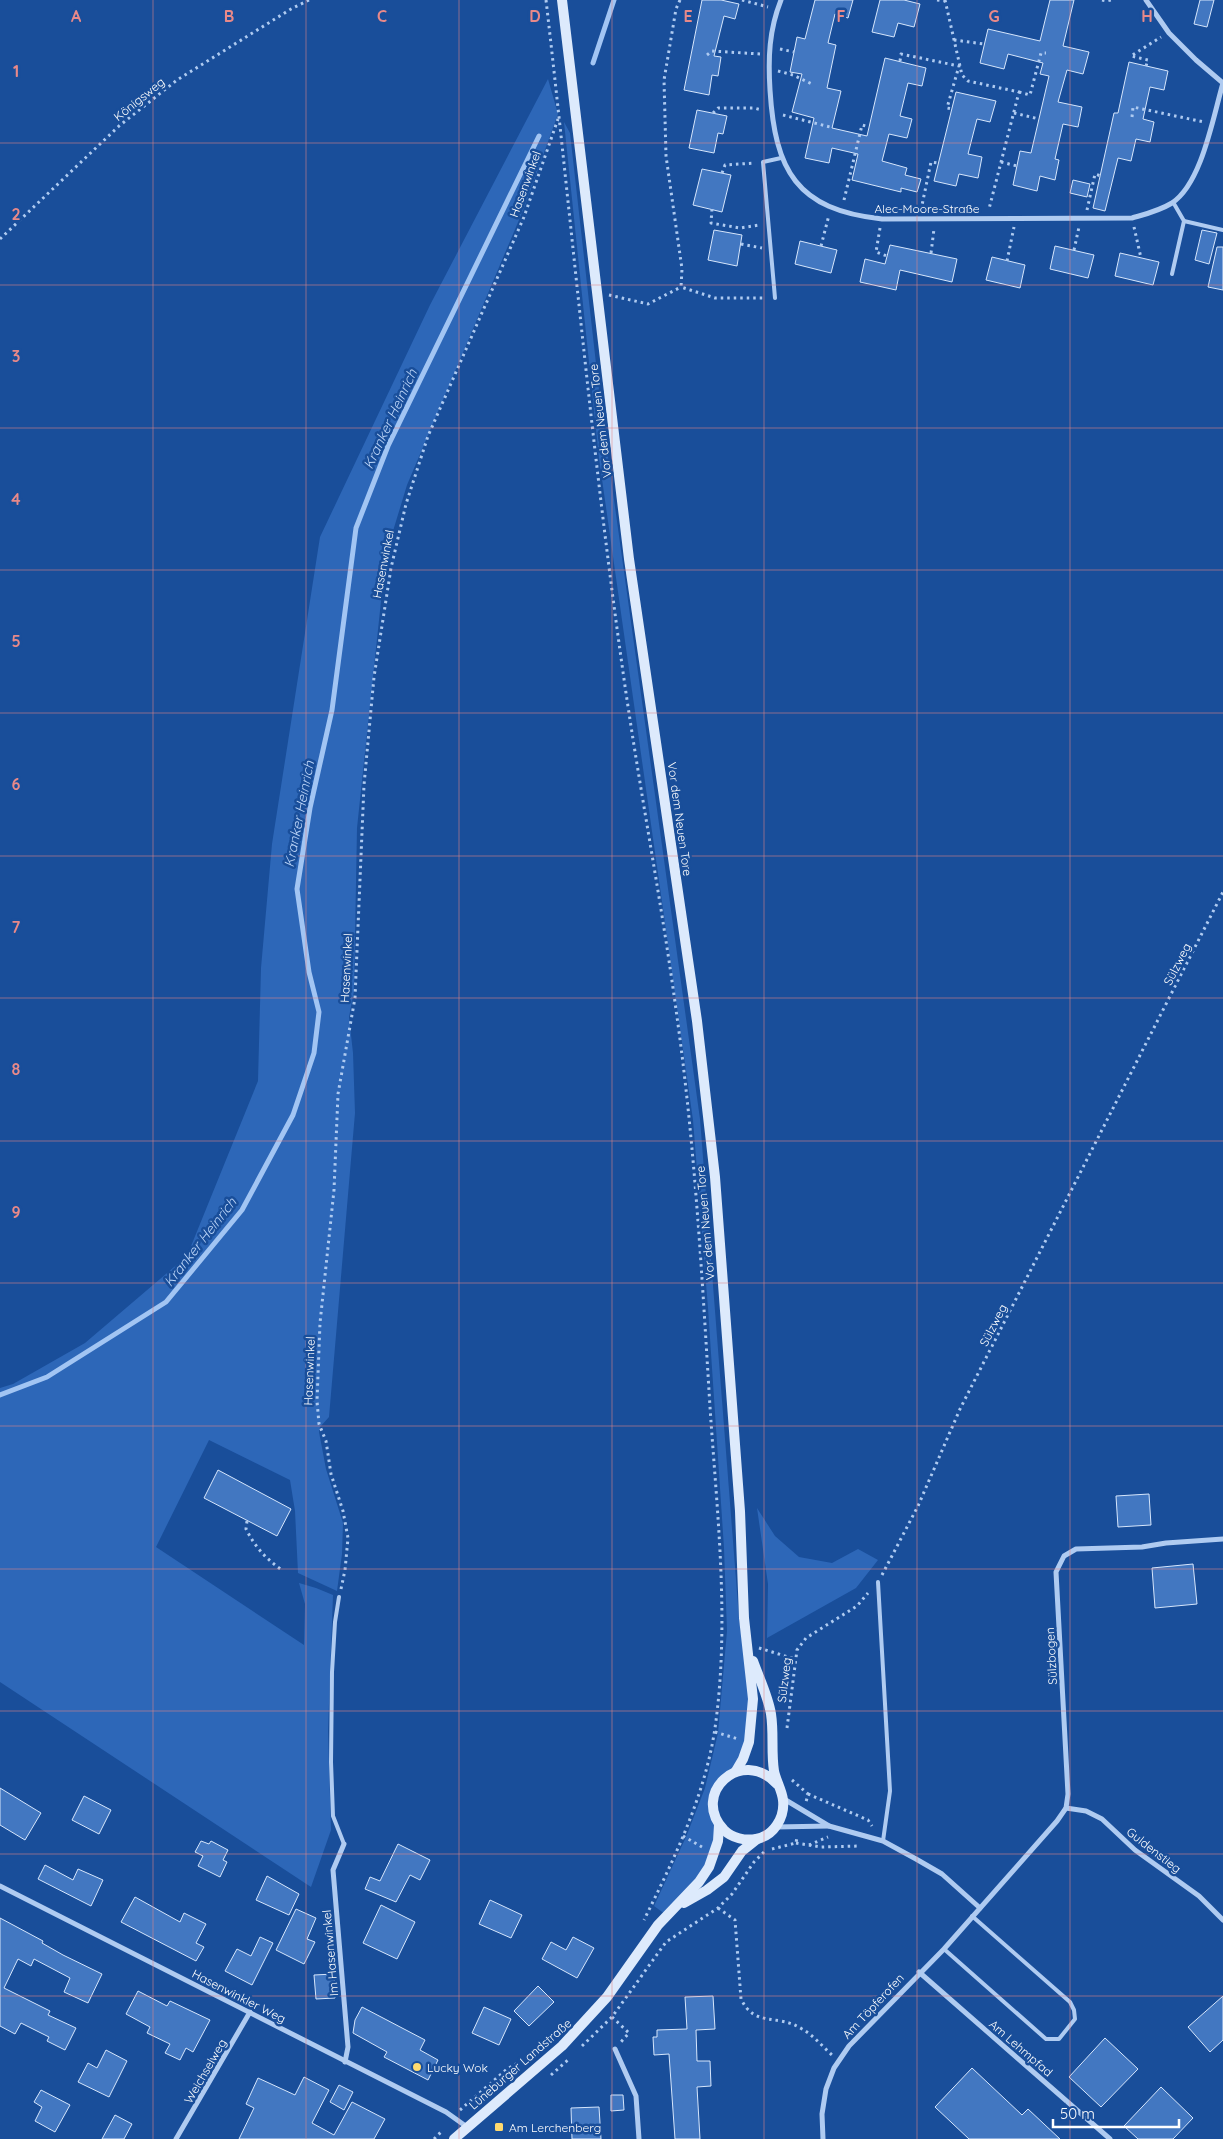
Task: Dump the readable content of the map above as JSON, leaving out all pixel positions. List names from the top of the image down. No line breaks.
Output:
{"streets":{"main road":["Vor dem Neuen Tore","Lüneburger Landstraße"],"street":["Alec-Moore-Straße","Sülzbogen","Guldenstieg","Im Hasenwinkel","Hasenwinkler Weg","Am Töpferofen","Am Lehmpfad","Weichselweg"],"path":["Königsweg","Hasenwinkel","Sülzweg"]},"crossings":[["Vor dem Neuen Tore","Lüneburger Landstraße"],["Sülzbogen","Guldenstieg"],["Sülzbogen","Am Töpferofen"],["Guldenstieg","Am Töpferofen"],["Im Hasenwinkel","Hasenwinkler Weg"],["Hasenwinkler Weg","Lüneburger Landstraße"],["Hasenwinkler Weg","Weichselweg"],["Am Töpferofen","Am Lehmpfad"]],"water":["Kranker Heinrich"],"places":{"other":["Lucky Wok"],"transit":["Am Lerchenberg"]},"scale_bar":"50 m","grid":{"columns":["A","B","C","D","E","F","G","H"],"rows":["1","2","3","4","5","6","7","8","9"]}}
